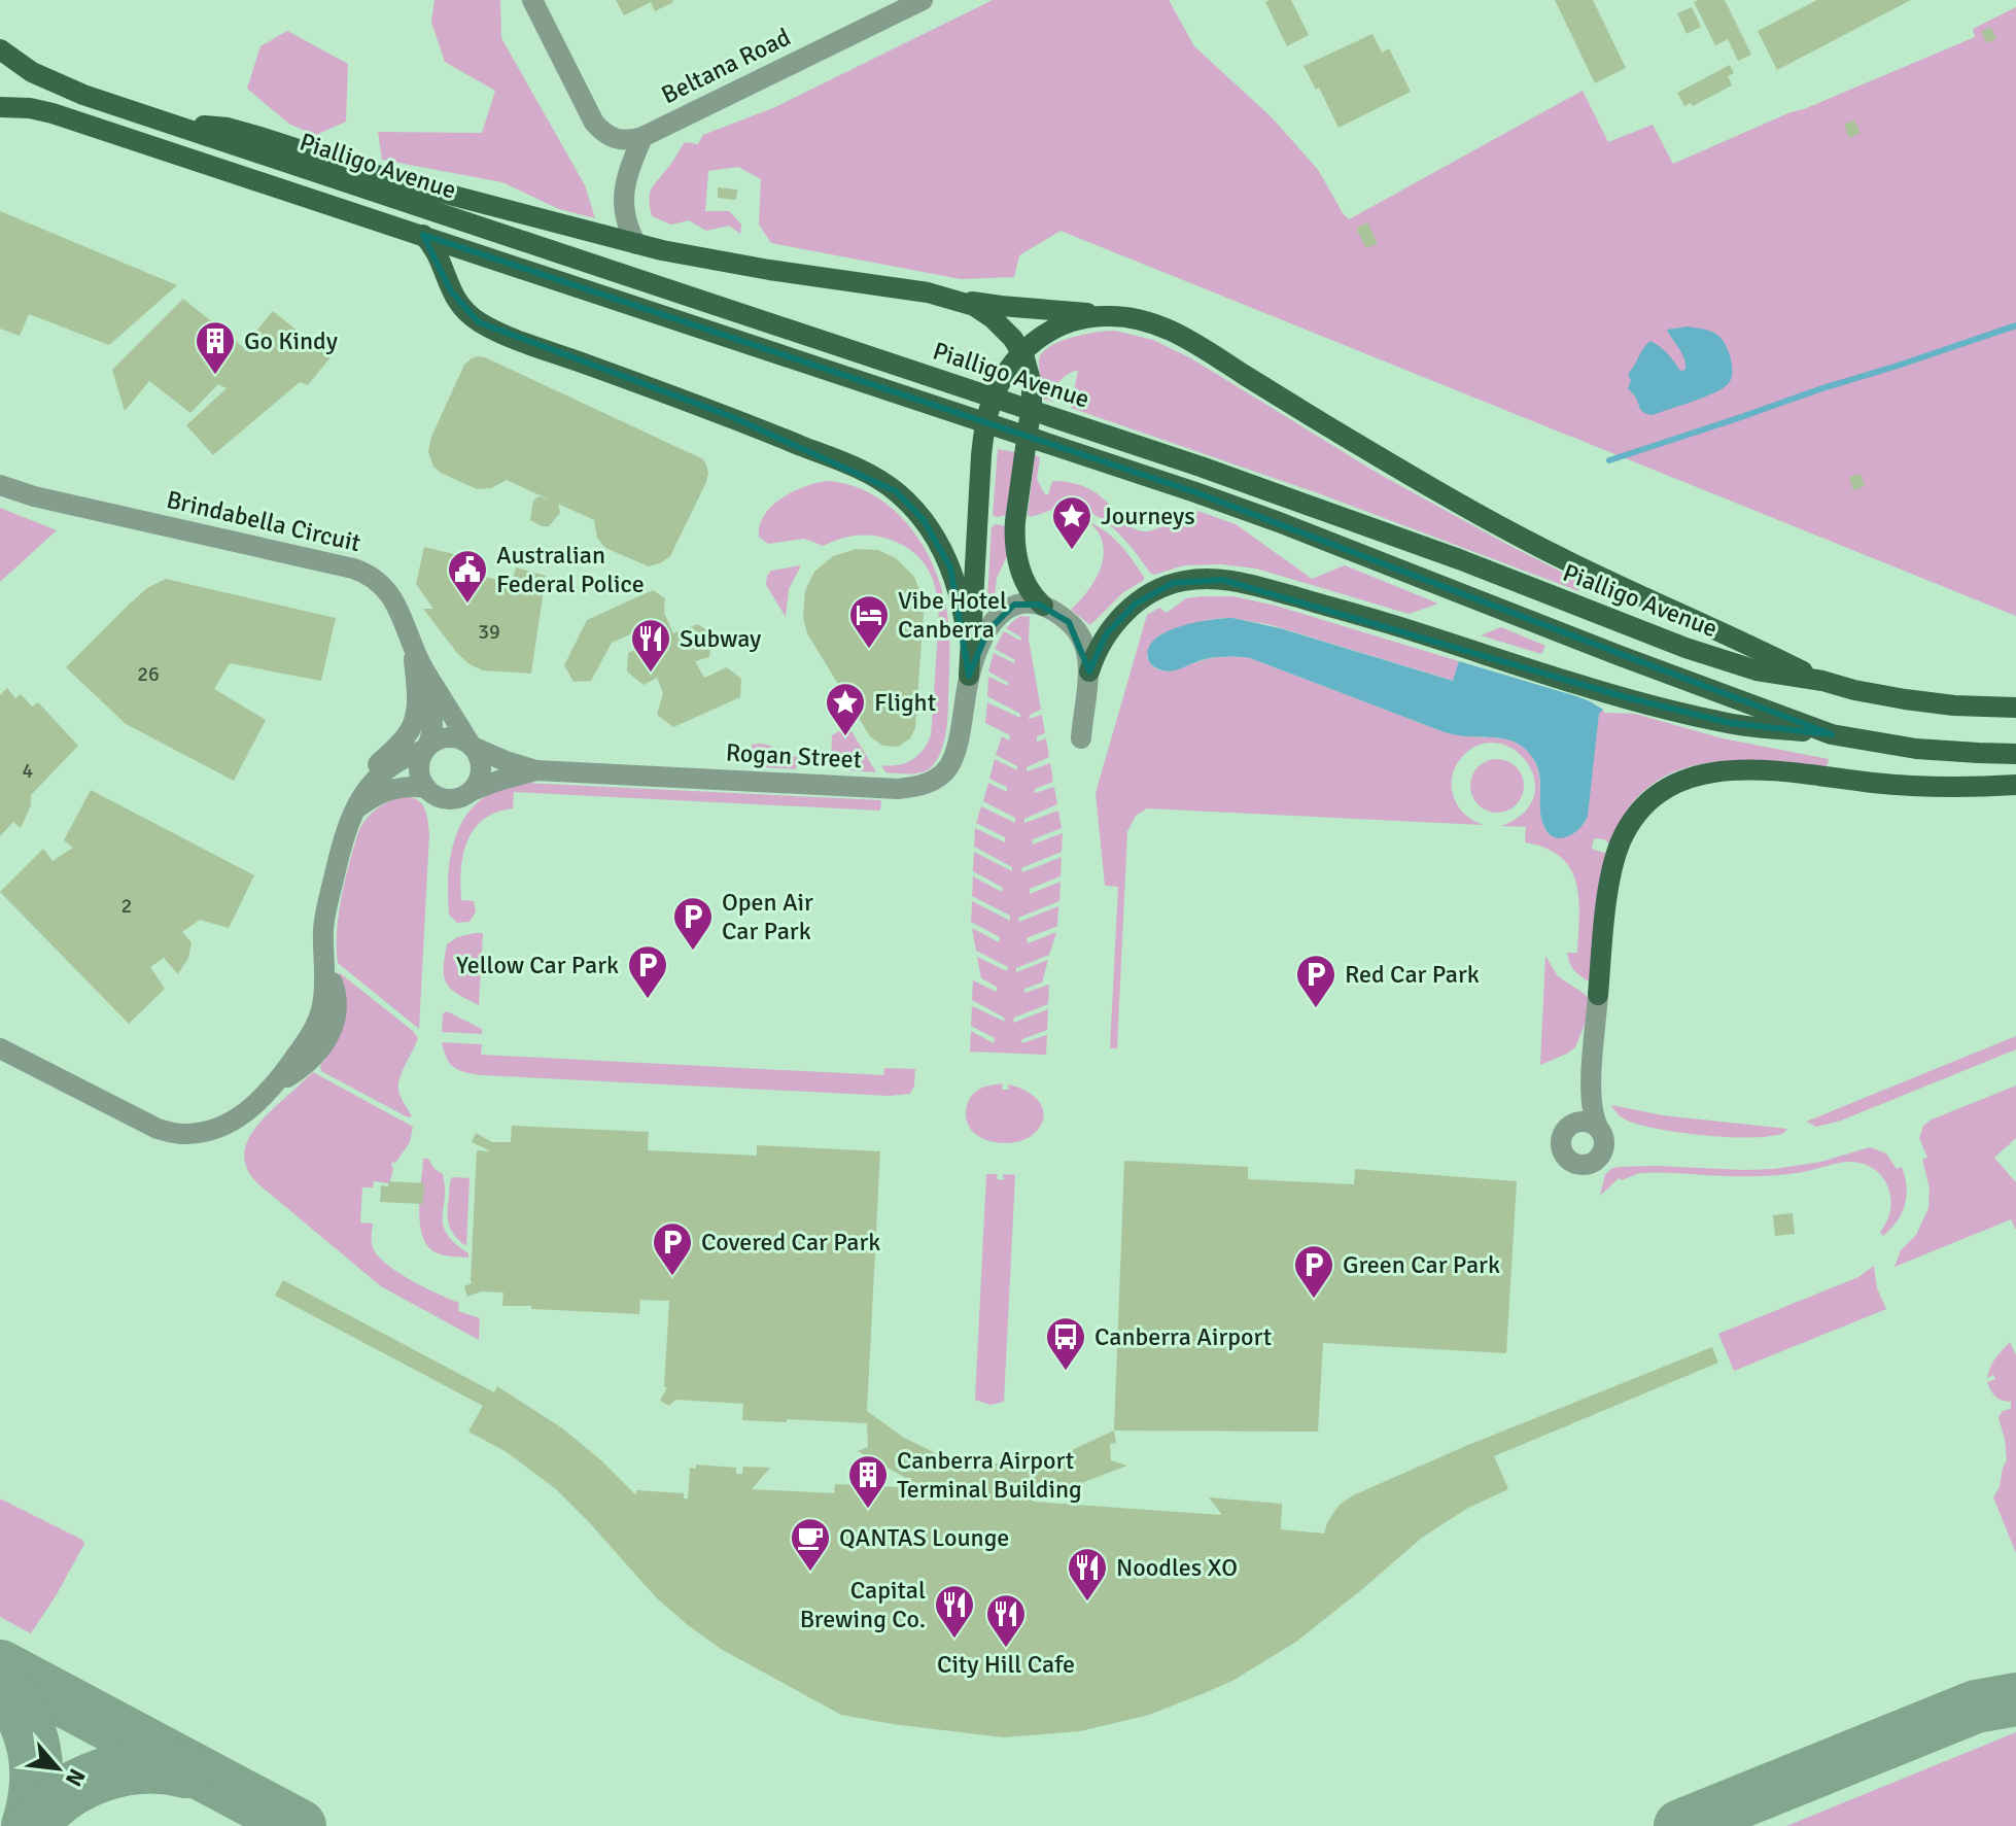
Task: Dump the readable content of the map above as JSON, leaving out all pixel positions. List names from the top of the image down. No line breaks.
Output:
{"streets":{"main road":["Pialligo Avenue"],"street":["Beltana Road","Brindabella Circuit","Rogan Street"]},"crossings":[["Brindabella Circuit","Rogan Street"]],"places":{"building":["Go Kindy","Canberra Airport Terminal Building"],"place":["Journeys","Flight"],"public building":["Australian Federal Police"],"hotel":["Vibe Hotel Canberra"],"restaurant":["Subway","Noodles XO","Capital Brewing Co.","City Hill Cafe"],"parking":["Open Air Car Park","Yellow Car Park","Red Car Park","Covered Car Park","Green Car Park"],"bus stop":["Canberra Airport"],"cafe":["QANTAS Lounge"]},"house_numbers":["39","26","4","2"],"north":"bottom right"}
